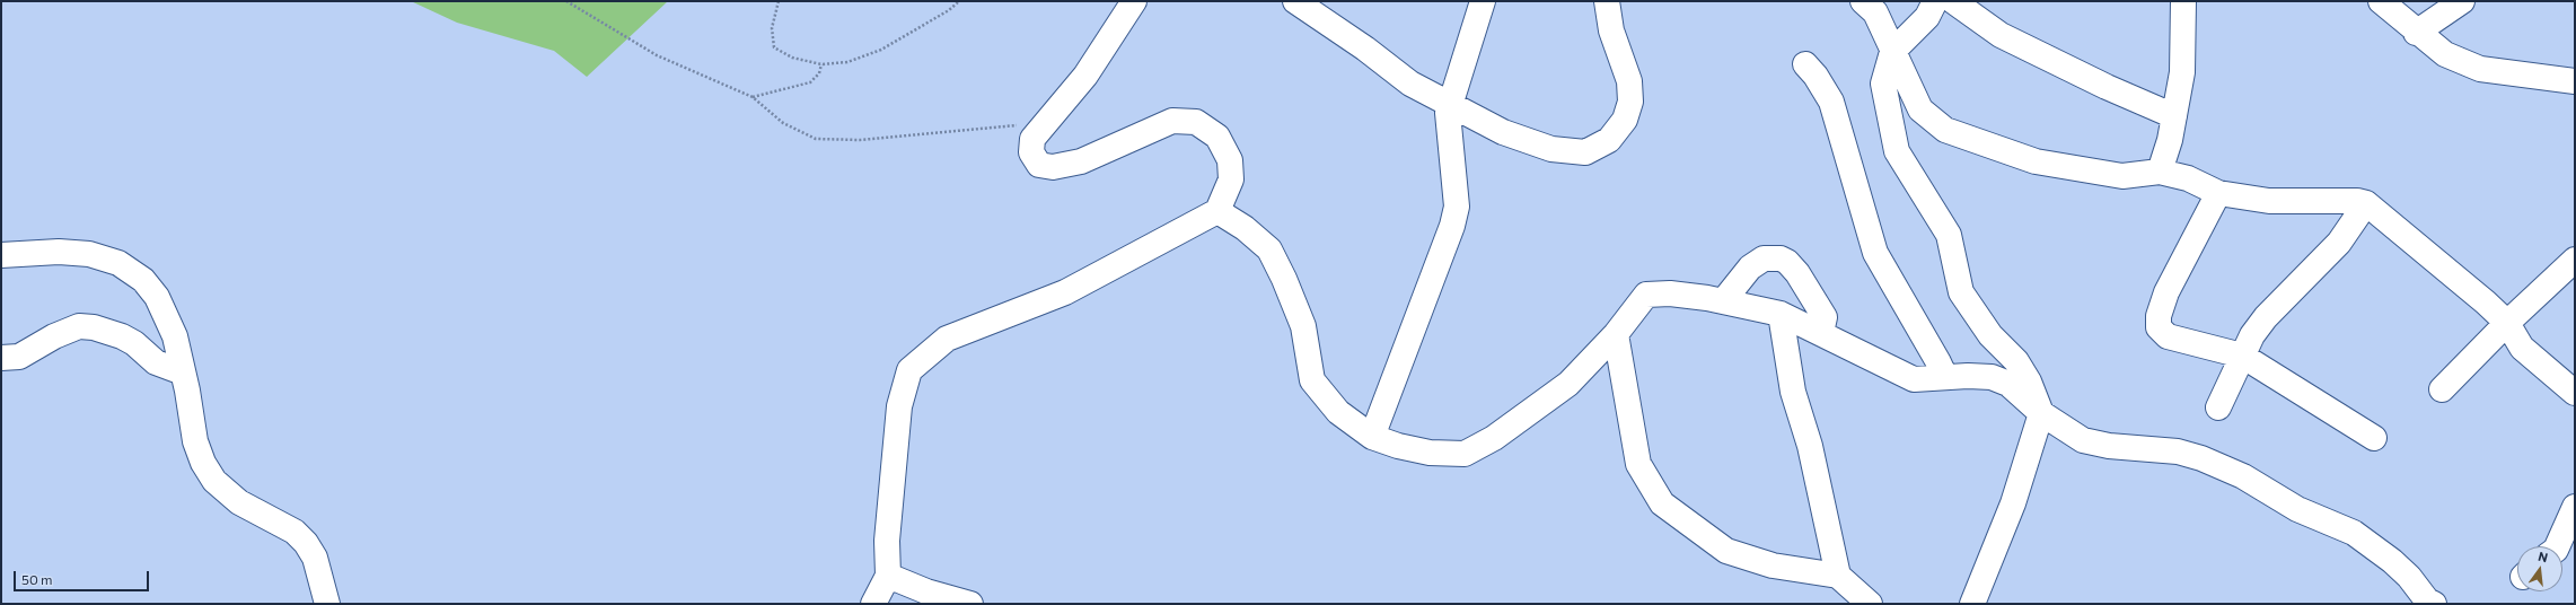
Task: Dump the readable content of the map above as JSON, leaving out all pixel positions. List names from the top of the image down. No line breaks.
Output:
{"scale_bar":"50 m","north":"top"}
